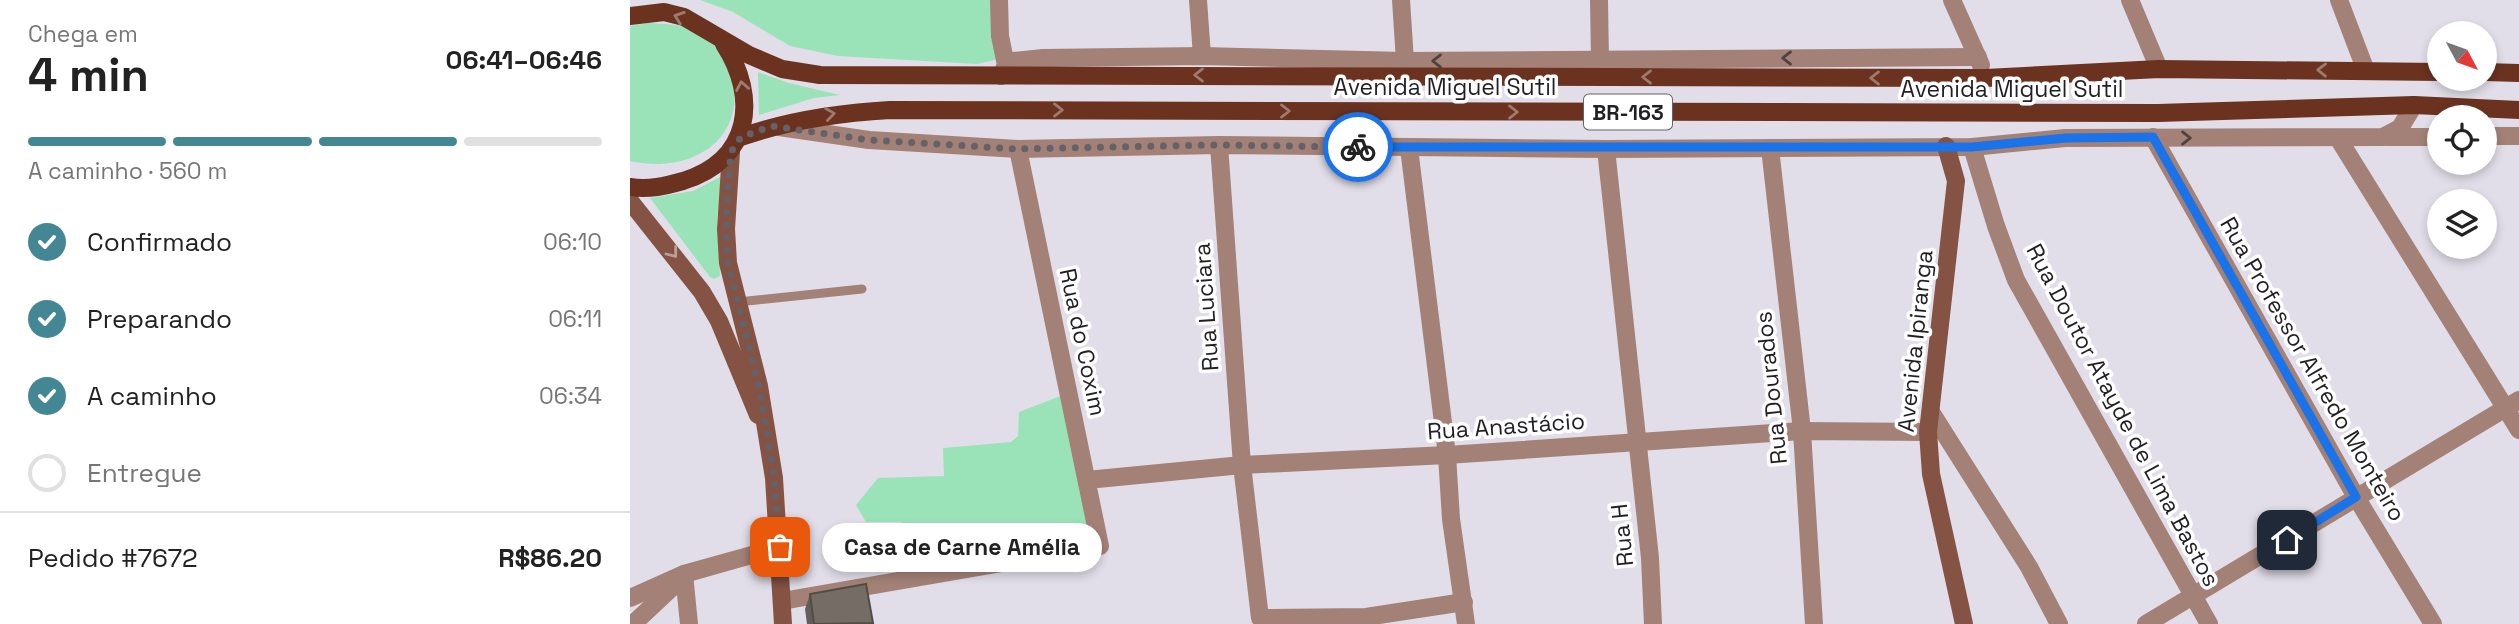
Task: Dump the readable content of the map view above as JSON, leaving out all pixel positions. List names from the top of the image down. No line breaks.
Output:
{"streets":{"main road":["Avenida Miguel Sutil","BR-163"],"street":["Rua Luciara","Avenida Ipiranga","Rua do Coxim","Rua Professor Alfredo Monteiro","Rua Dourados","Rua Doutor Atayde de Lima Bastos","Rua Anastácio","Rua H"]},"crossings":[["Avenida Miguel Sutil","BR-163"],["Avenida Miguel Sutil","Rua Luciara"],["Avenida Miguel Sutil","Avenida Ipiranga"],["Avenida Miguel Sutil","Rua do Coxim"],["Avenida Miguel Sutil","Rua Professor Alfredo Monteiro"],["Avenida Miguel Sutil","Rua Dourados"],["Avenida Miguel Sutil","Rua Doutor Atayde de Lima Bastos"],["Avenida Miguel Sutil","Rua H"],["Rua Luciara","Rua Anastácio"],["Avenida Ipiranga","Rua Anastácio"],["Rua do Coxim","Rua Anastácio"],["Rua Dourados","Rua Anastácio"],["Rua Anastácio","Rua H"]],"places":["Casa de Carne Amélia"],"north":"bottom right","page":{"heading":["4 min","Chega em","06:41–06:46"],"panel":["Pedido #7672","R$86.20"],"bar":"A caminho · 560 m","list":[["Confirmado","06:10"],["Preparando","06:11"],["A caminho","06:34"],"Entregue"],"bubble":"Casa de Carne Amélia"}}
